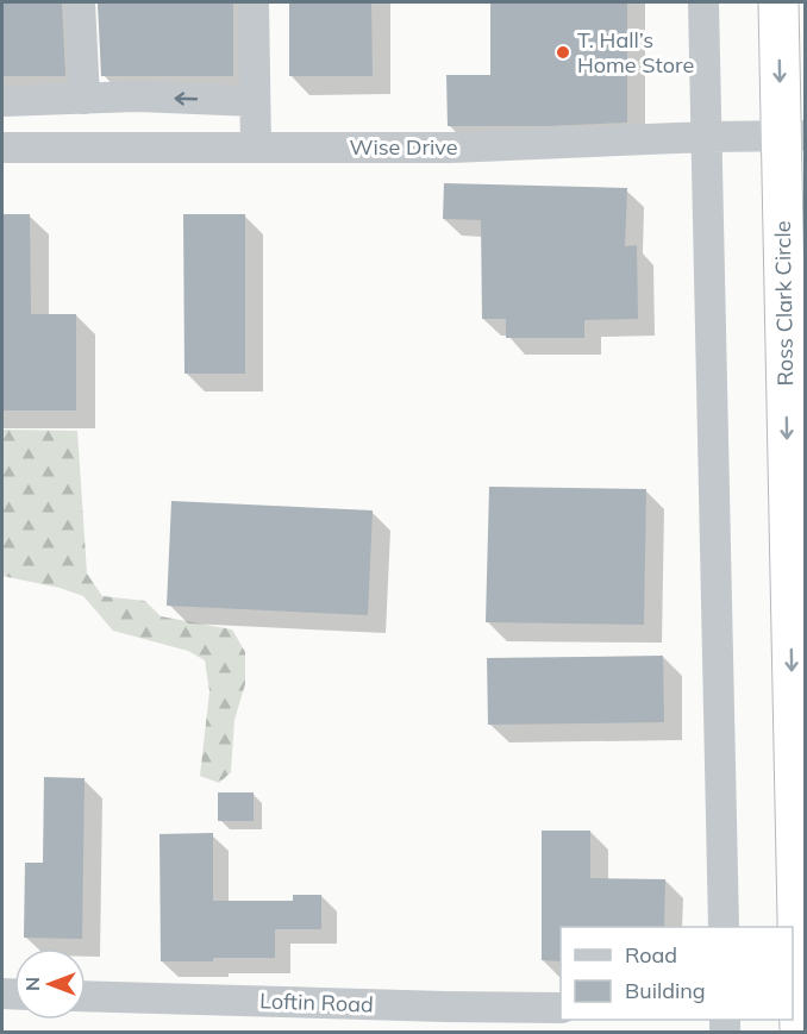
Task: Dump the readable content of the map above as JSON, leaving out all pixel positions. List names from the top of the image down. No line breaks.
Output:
{"streets":{"highway":["Ross Clark Circle"],"street":["Wise Drive","Loftin Road"]},"crossings":[["Wise Drive","Ross Clark Circle"]],"one_way":["Ross Clark Circle"],"places":["T. Hall’s Home Store"],"legend":["Road","Building"],"north":"left"}
